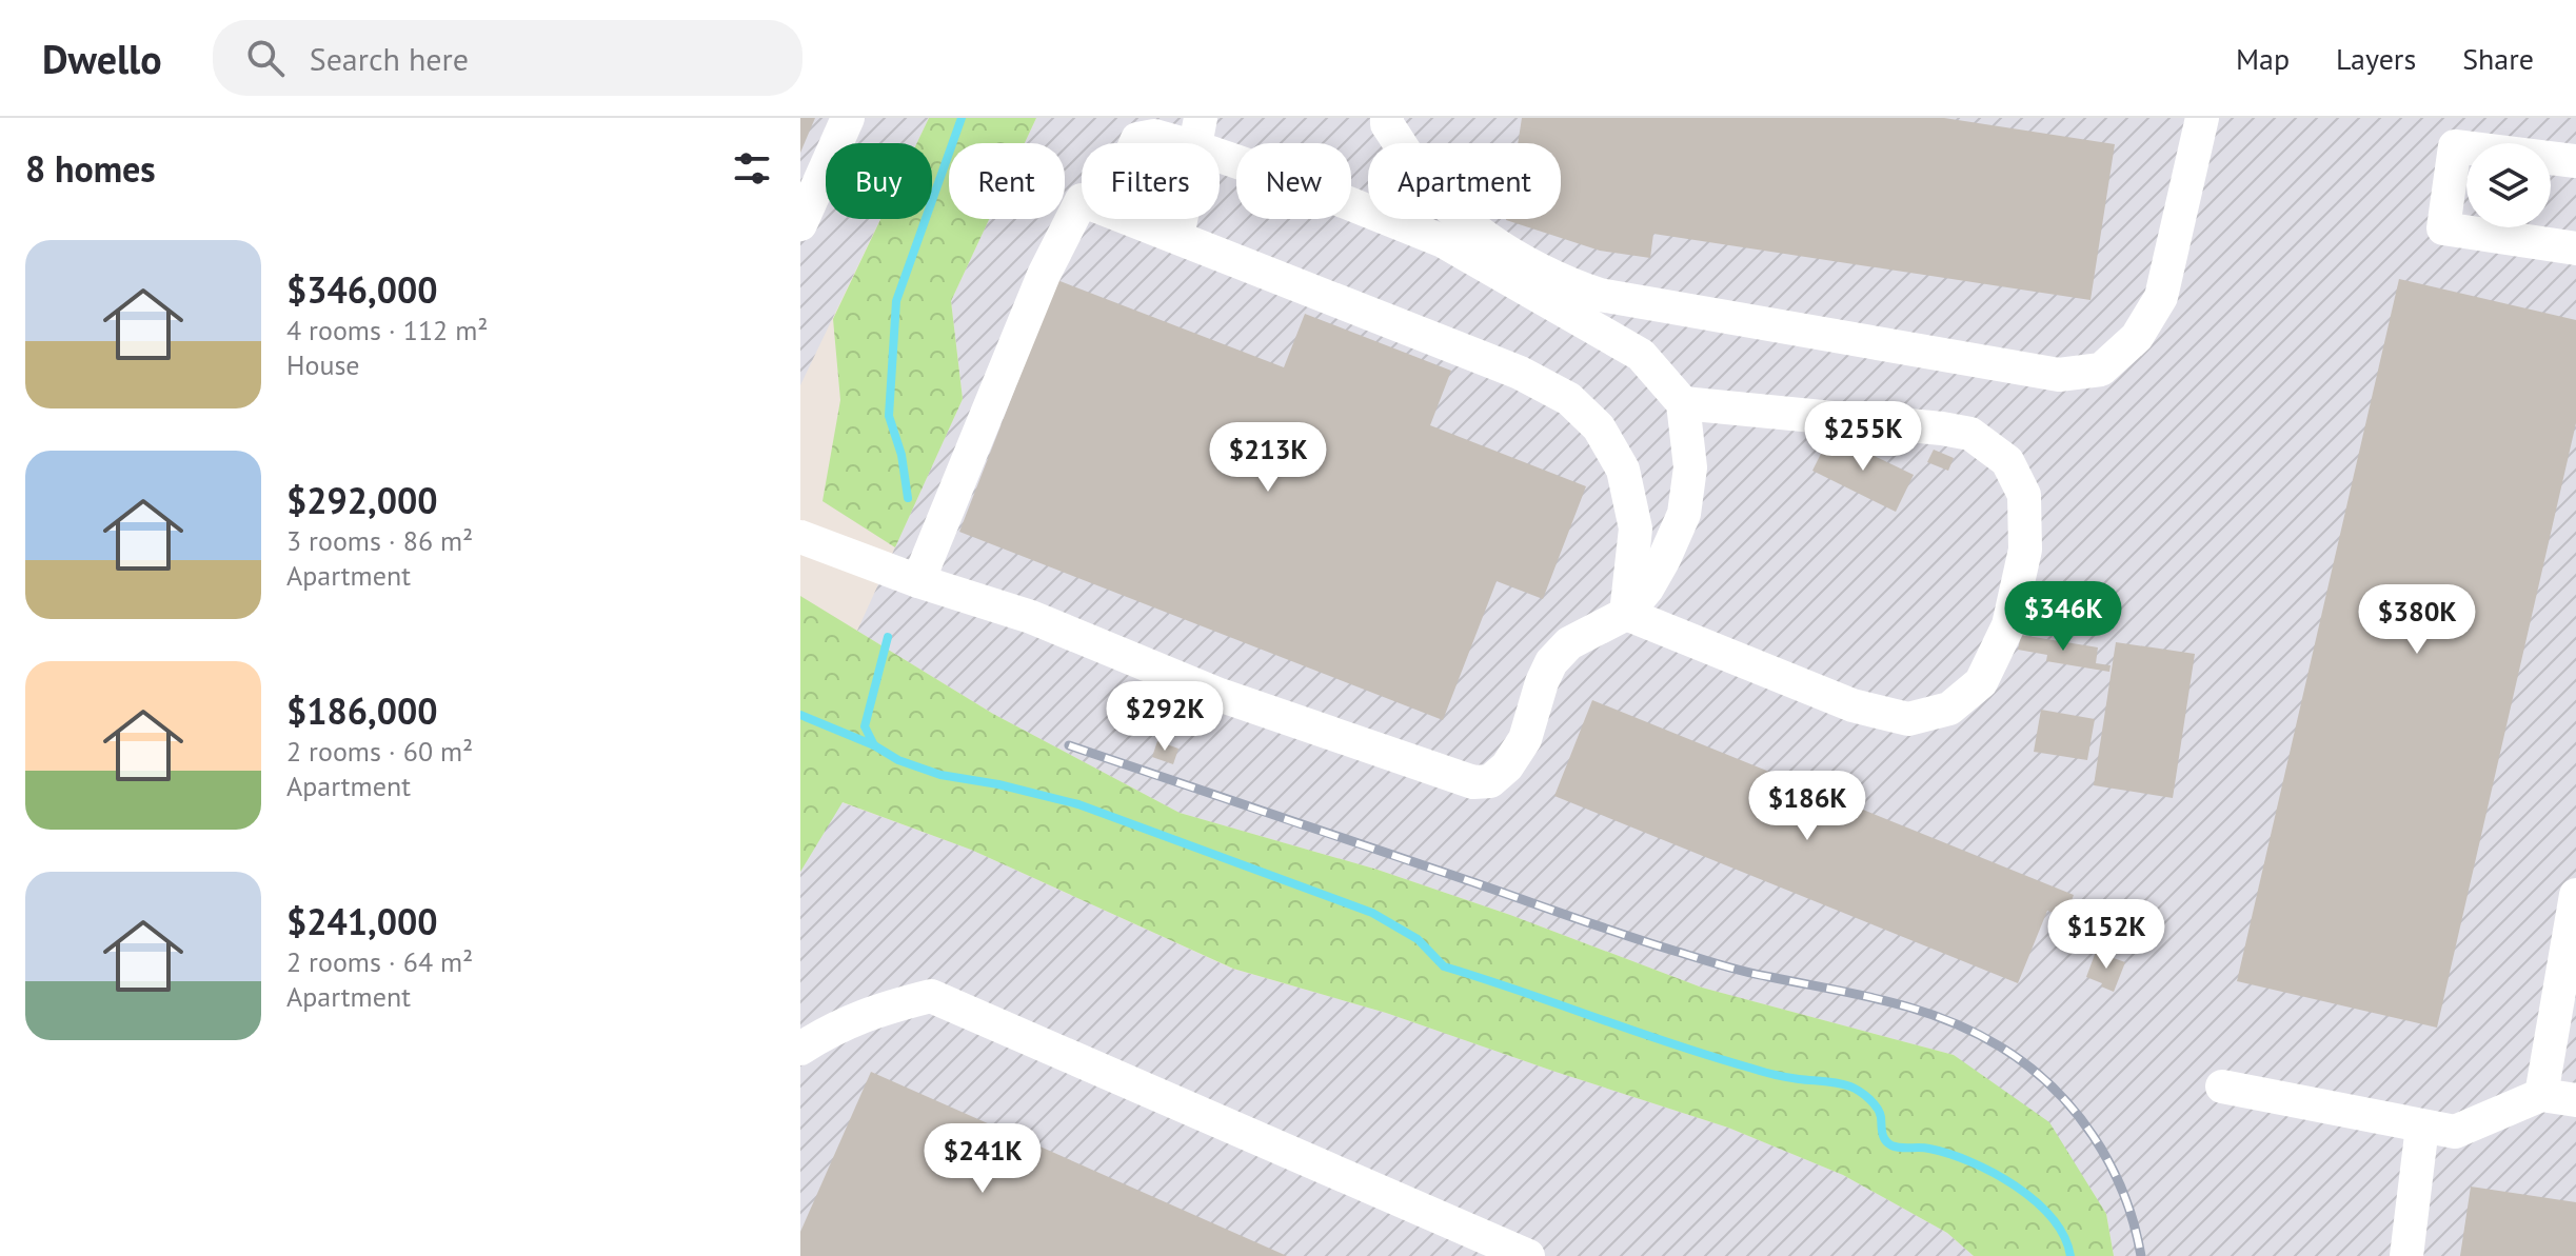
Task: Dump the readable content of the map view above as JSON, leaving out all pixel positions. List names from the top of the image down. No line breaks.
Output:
{"page":{"header":"Dwello","search":"Search here","nav":["Map","Layers","Share"],"heading":"8 homes","chip":["Buy","Rent","Filters","New","Apartment"],"list":[{"name":"$346,000","note":"4 rooms · 112 m² · House"},{"name":"$292,000","note":"3 rooms · 86 m² · Apartment"},{"name":"$186,000","note":"2 rooms · 60 m² · Apartment"},{"name":"$241,000","note":"2 rooms · 64 m² · Apartment"}],"price":["$255K","$213K","$346K","$380K","$292K","$186K","$152K","$241K"]}}
